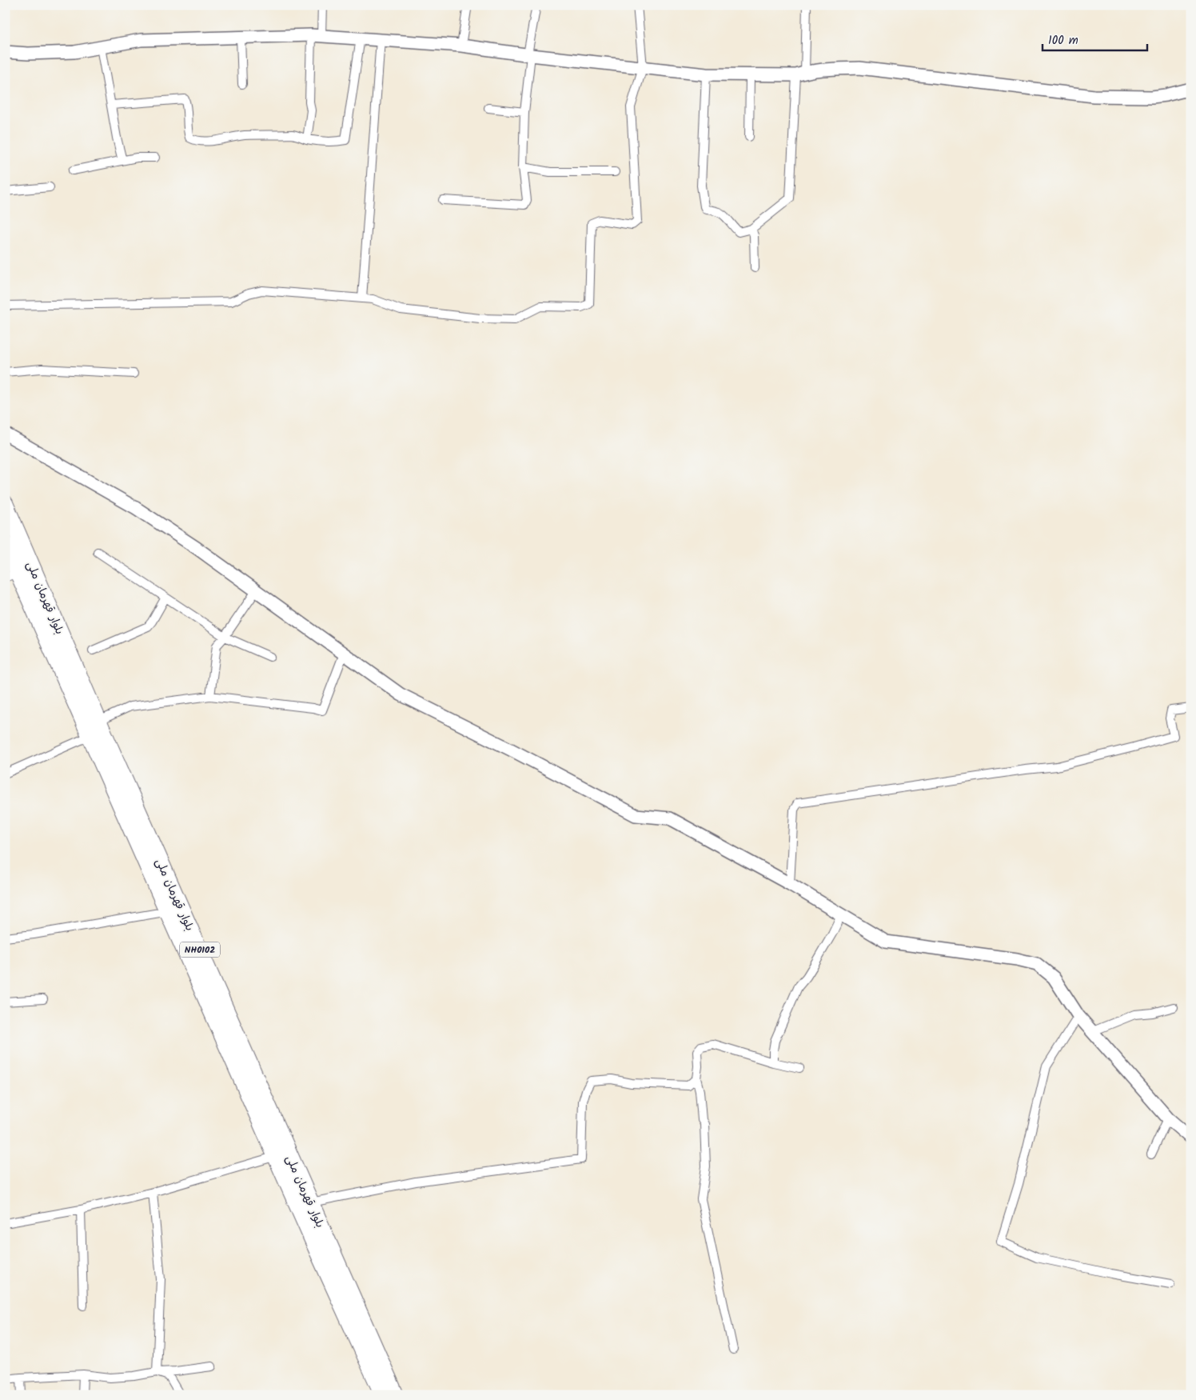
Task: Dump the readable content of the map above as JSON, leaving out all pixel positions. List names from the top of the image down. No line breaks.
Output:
{"streets":{"highway":["بلوار قهرمان ملی","NH0102"]},"scale_bar":"100 m"}
